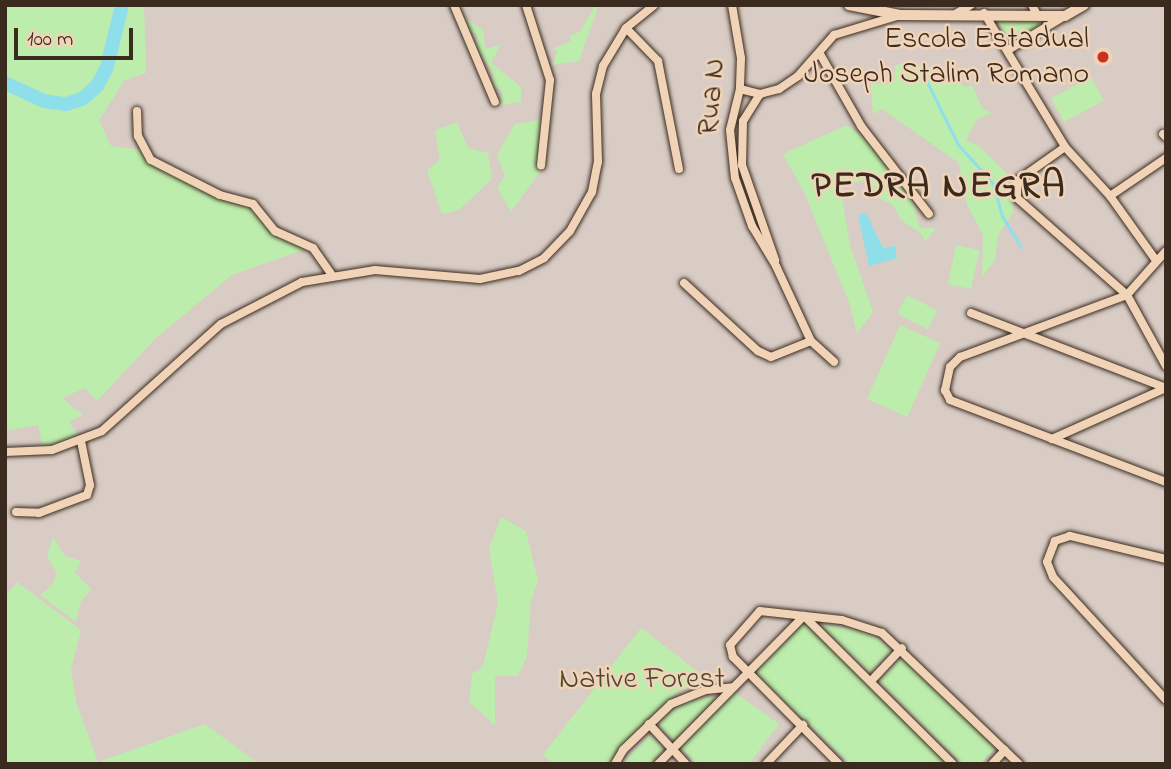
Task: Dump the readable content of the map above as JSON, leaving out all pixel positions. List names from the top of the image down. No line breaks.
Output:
{"streets":{"street":["Rua N"]},"districts":["PEDRA NEGRA"],"parks":["Native Forest"],"places":["Escola Estadual Joseph Stalim Romano"],"scale_bar":"100 m"}
